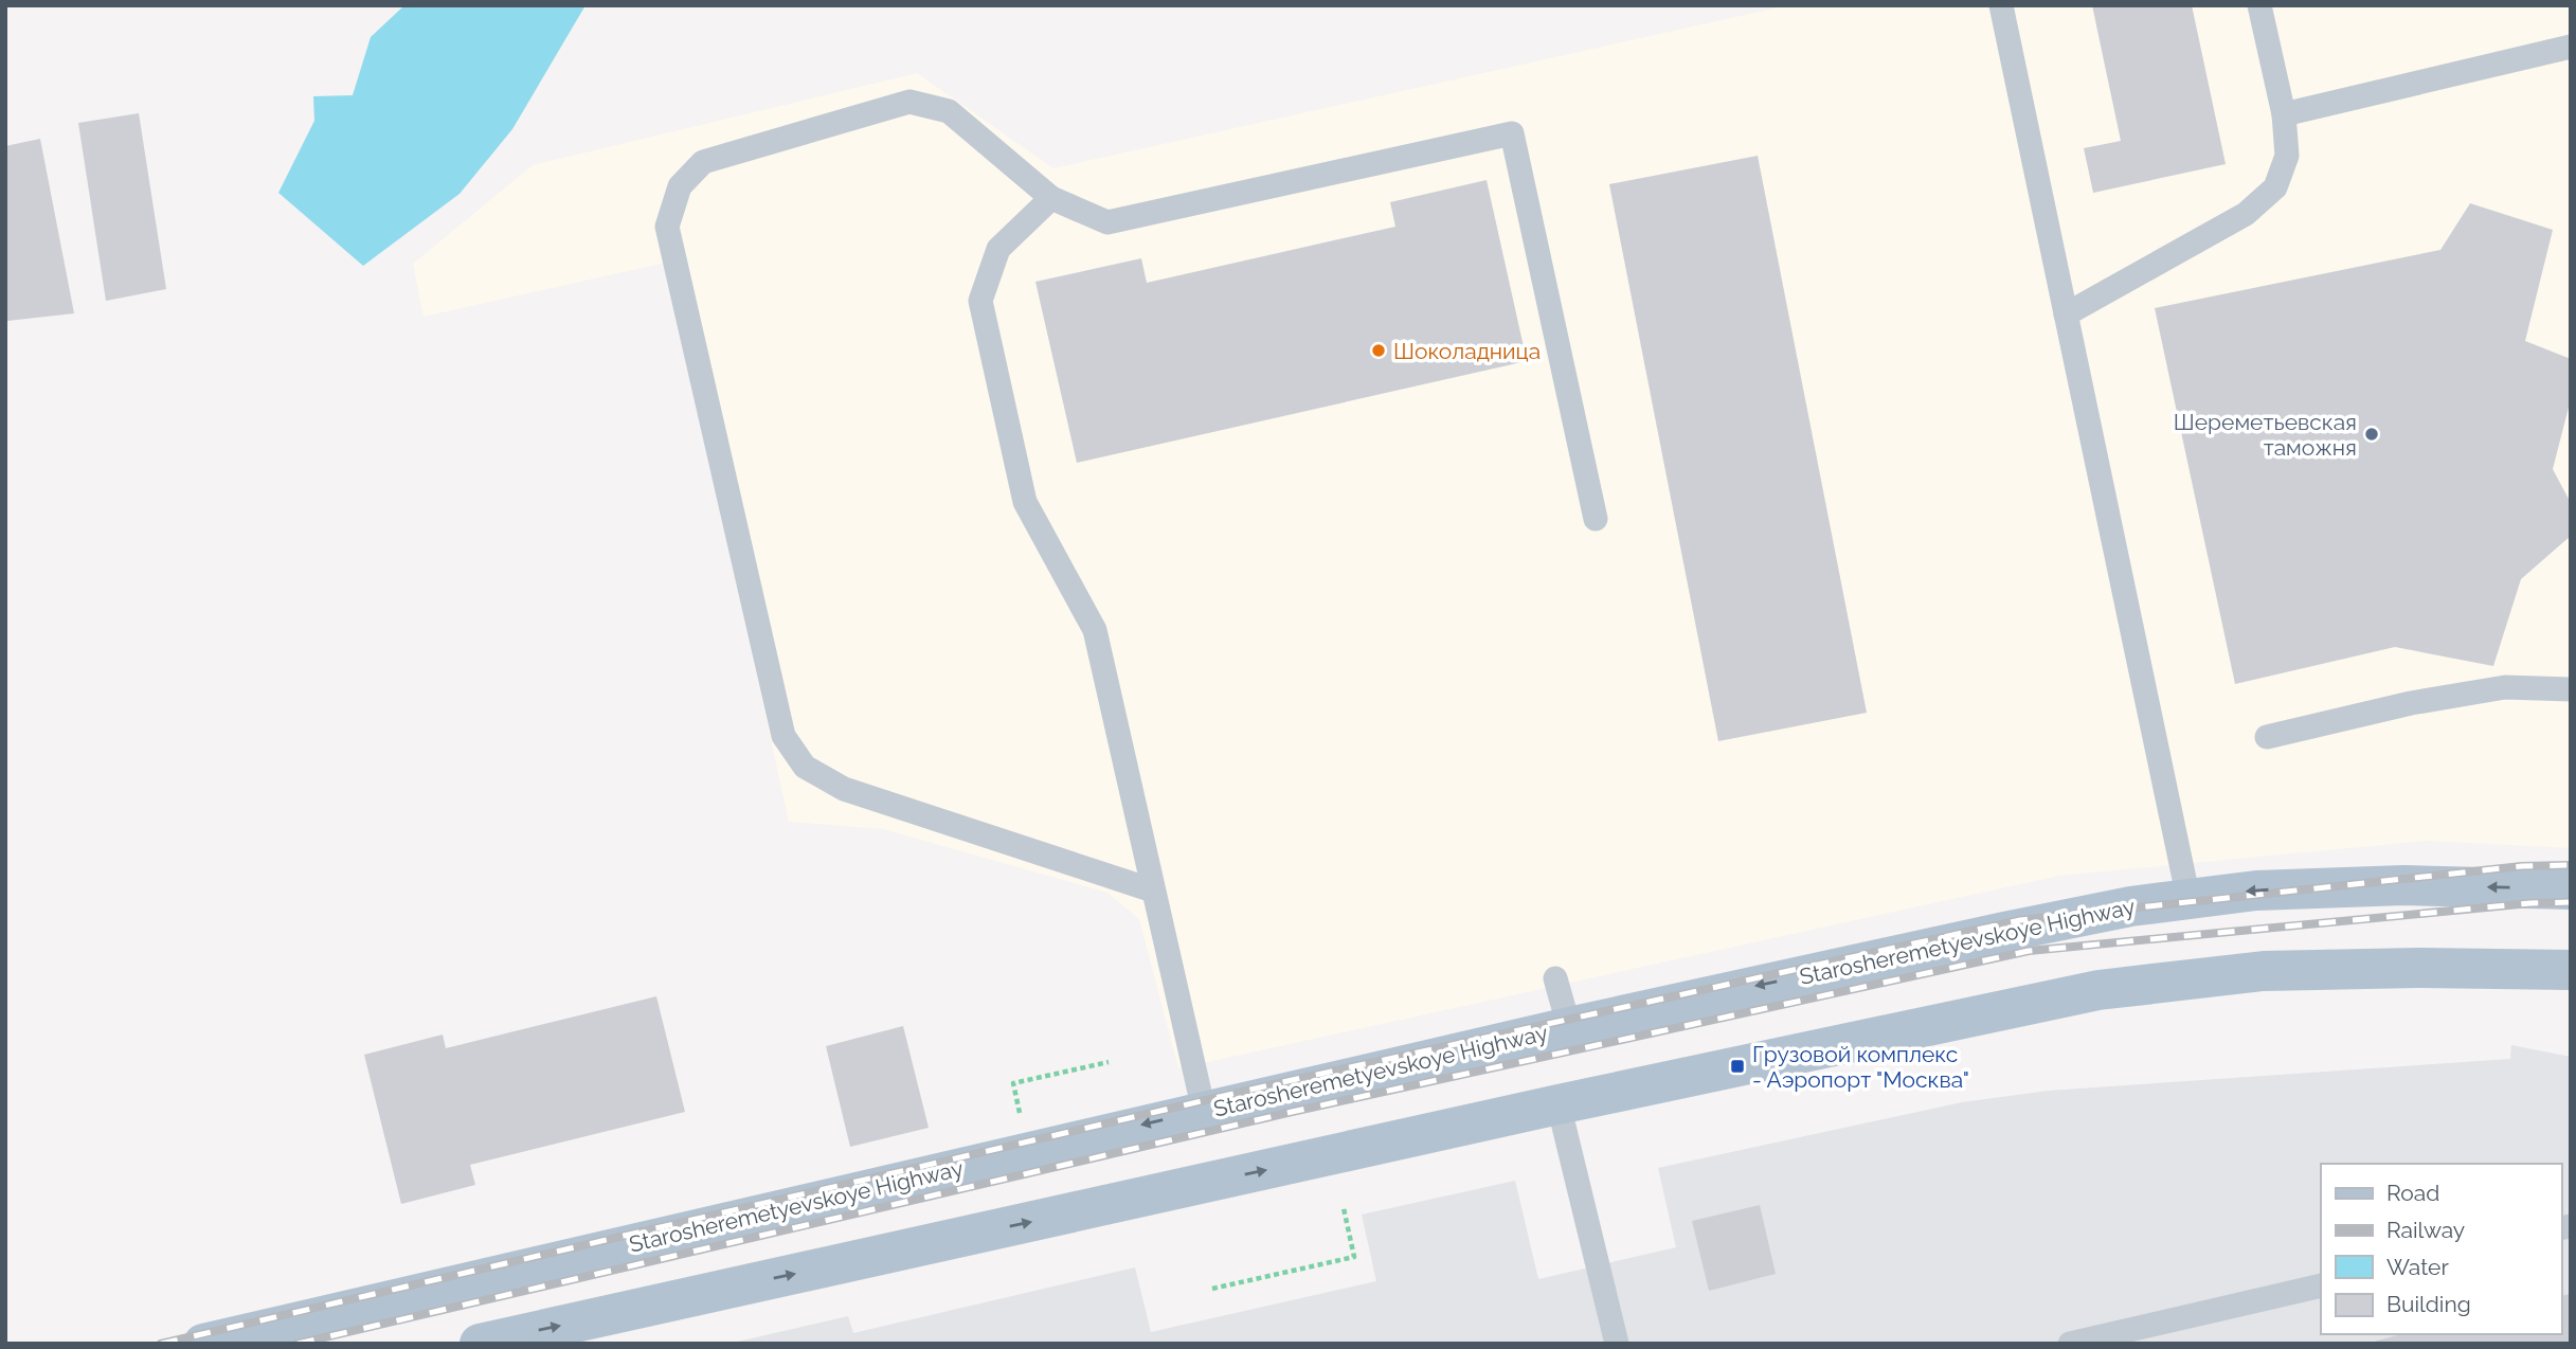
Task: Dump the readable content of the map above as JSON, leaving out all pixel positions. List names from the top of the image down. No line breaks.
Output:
{"streets":{"main road":["Starosheremetyevskoye Highway"]},"places":{"other":["Шоколадница","Шереметьевская таможня"],"transit":["Грузовой комплекс - Аэропорт \"Москва\""]},"legend":["Road","Railway","Water","Building"]}
